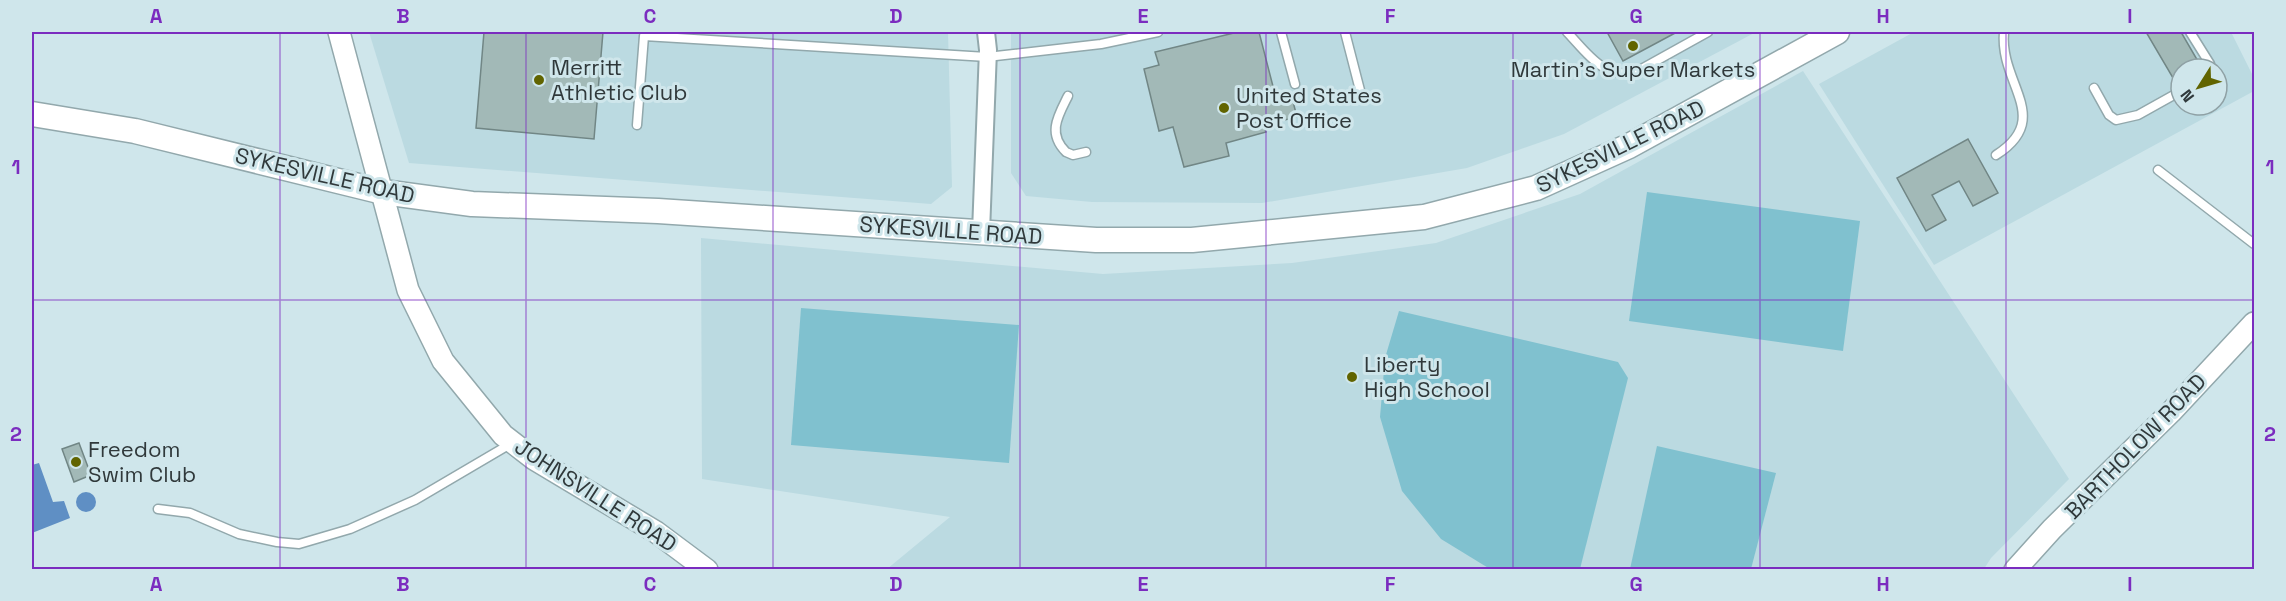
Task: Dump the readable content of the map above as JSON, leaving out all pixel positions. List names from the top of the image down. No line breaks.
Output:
{"streets":{"main road":["SYKESVILLE ROAD"],"street":["BARTHOLOW ROAD","JOHNSVILLE ROAD"]},"crossings":[["SYKESVILLE ROAD","JOHNSVILLE ROAD"]],"places":["Martin's Super Markets","Merritt Athletic Club","United States Post Office","Liberty High School","Freedom Swim Club"],"north":"bottom left","grid":{"columns":["A","B","C","D","E","F","G","H","I"],"rows":["1","2"]}}
